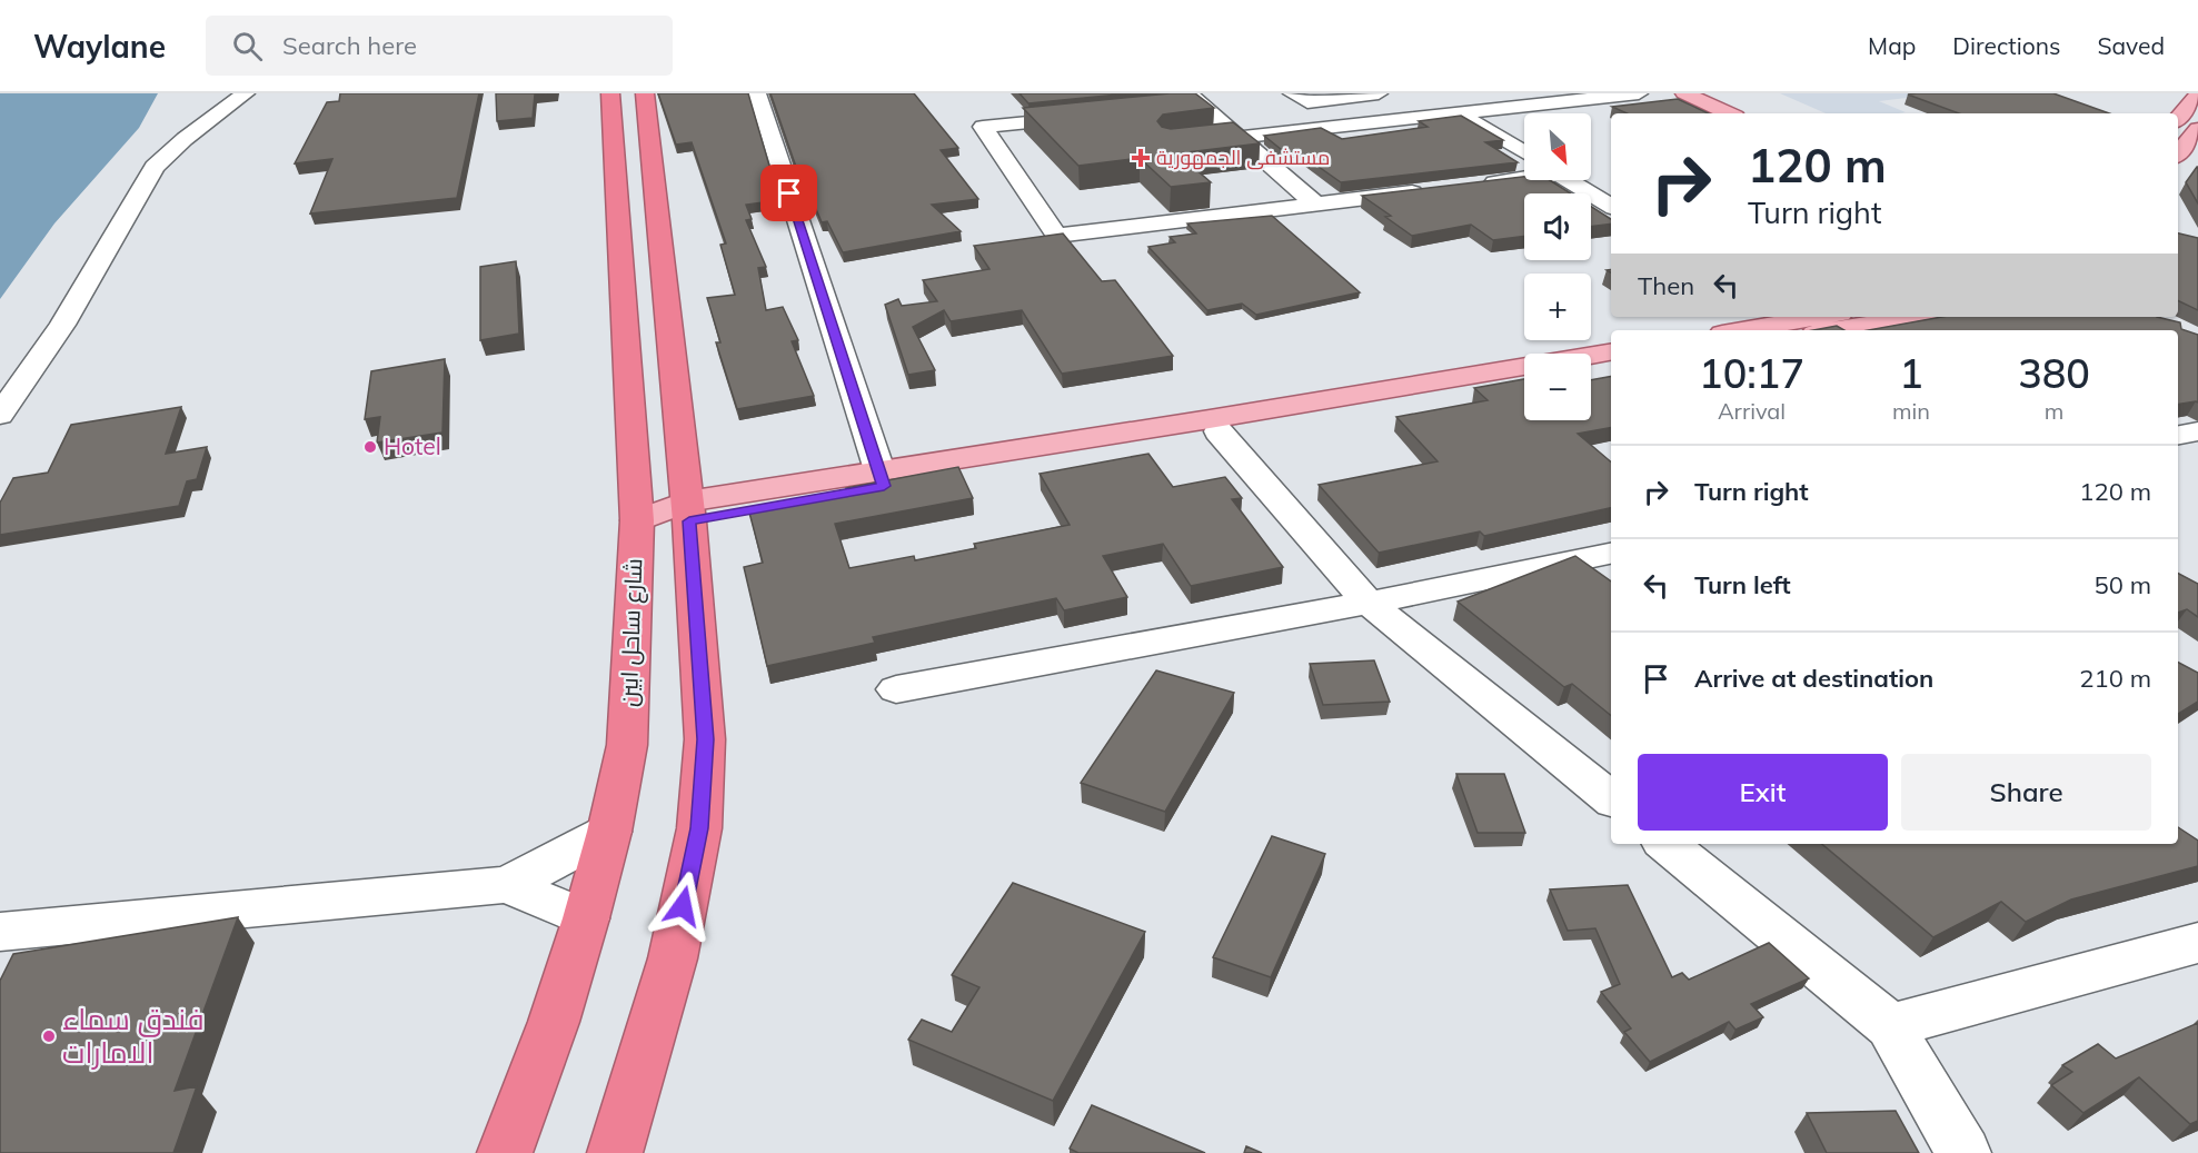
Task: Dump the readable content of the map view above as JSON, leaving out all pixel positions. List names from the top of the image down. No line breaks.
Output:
{"streets":{"highway":["شارع ساحل ابين"]},"places":{"health":["مستشفى الجمهورية"],"other":["Hotel","فندق سماء الامارات"]},"north":"bottom right","page":{"header":"Waylane","search":"Search here","nav":["Map","Directions","Saved"],"map_buttons":["+","−"],"turn":["120 m","Turn right"],"then":"Then","eta":["10:17","Arrival","1","min","380","m"],"list":[{"name":"Turn right","value":"120 m"},{"name":"Turn left","value":"50 m"},{"name":"Arrive at destination","value":"210 m"}],"buttons":["Exit","Share"]}}
